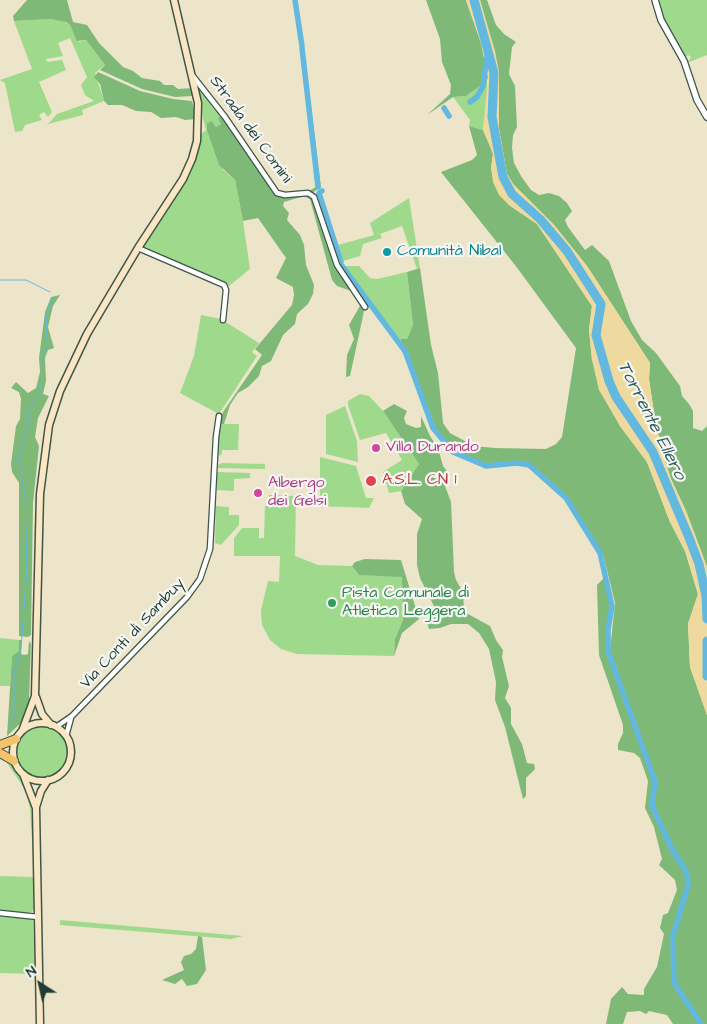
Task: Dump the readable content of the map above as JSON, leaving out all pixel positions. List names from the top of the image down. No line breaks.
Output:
{"streets":{"street":["Strada dei Comini","Via Conti di Sambuy"]},"water":["Torrente Ellero"],"places":["Comunità Nibal","Villa Durando","A.S.L. CN 1","Albergo dei Gelsi","Pista Comunale di Atletica Leggera"],"north":"top left"}
